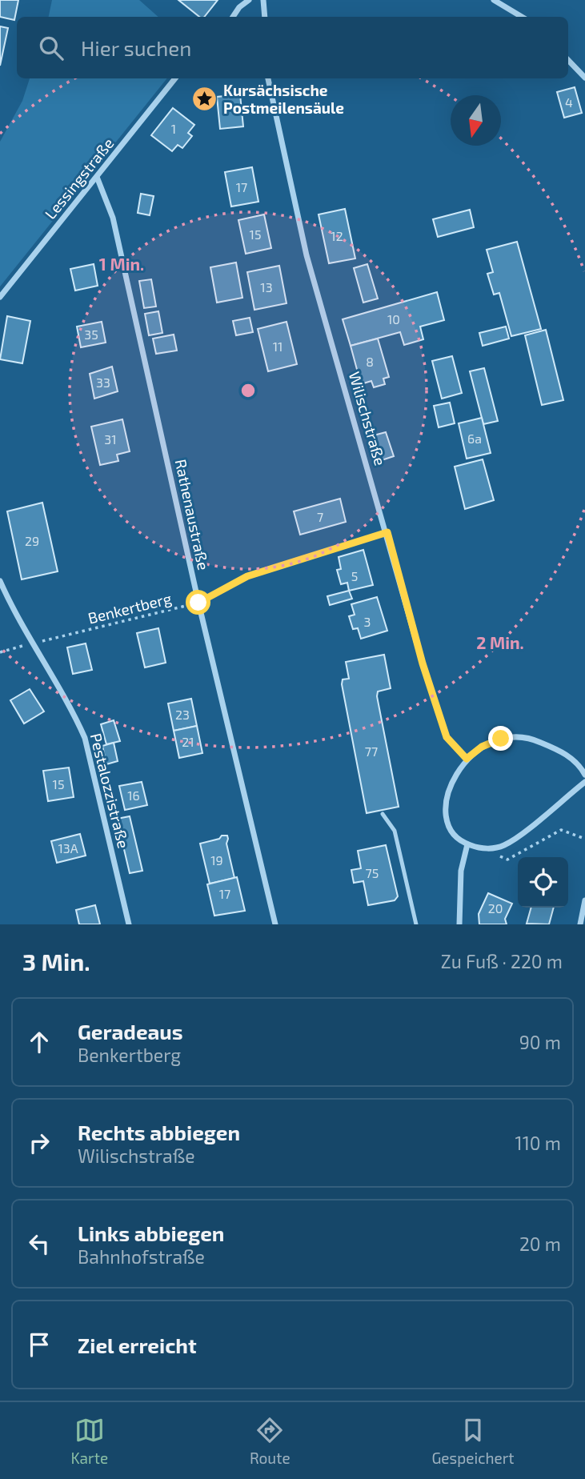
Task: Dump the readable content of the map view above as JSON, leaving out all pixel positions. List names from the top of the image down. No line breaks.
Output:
{"streets":{"street":["Lessingstraße","Wilischstraße","Rathenaustraße","Pestalozzistraße"],"path":["Benkertberg"]},"crossings":[["Lessingstraße","Rathenaustraße"],["Wilischstraße","Benkertberg"],["Rathenaustraße","Benkertberg"],["Benkertberg","Pestalozzistraße"]],"places":{"place":["Kursächsische Postmeilensäule"]},"house_numbers":["4","1","17","15","12","13","10","35","11","8","33","6a","31","7","29","5","3","23","21","77","15","16","13A","19","75","17","20"],"north":"bottom","page":{"search":"Hier suchen","heading":["3 Min.","Zu Fuß · 220 m"],"list":[["Geradeaus","Benkertberg","90 m"],["Rechts abbiegen","Wilischstraße","110 m"],["Links abbiegen","Bahnhofstraße","20 m"],"Ziel erreicht"],"nav":["Karte","Route","Gespeichert"]},"rings":["1 Min.","2 Min."]}
